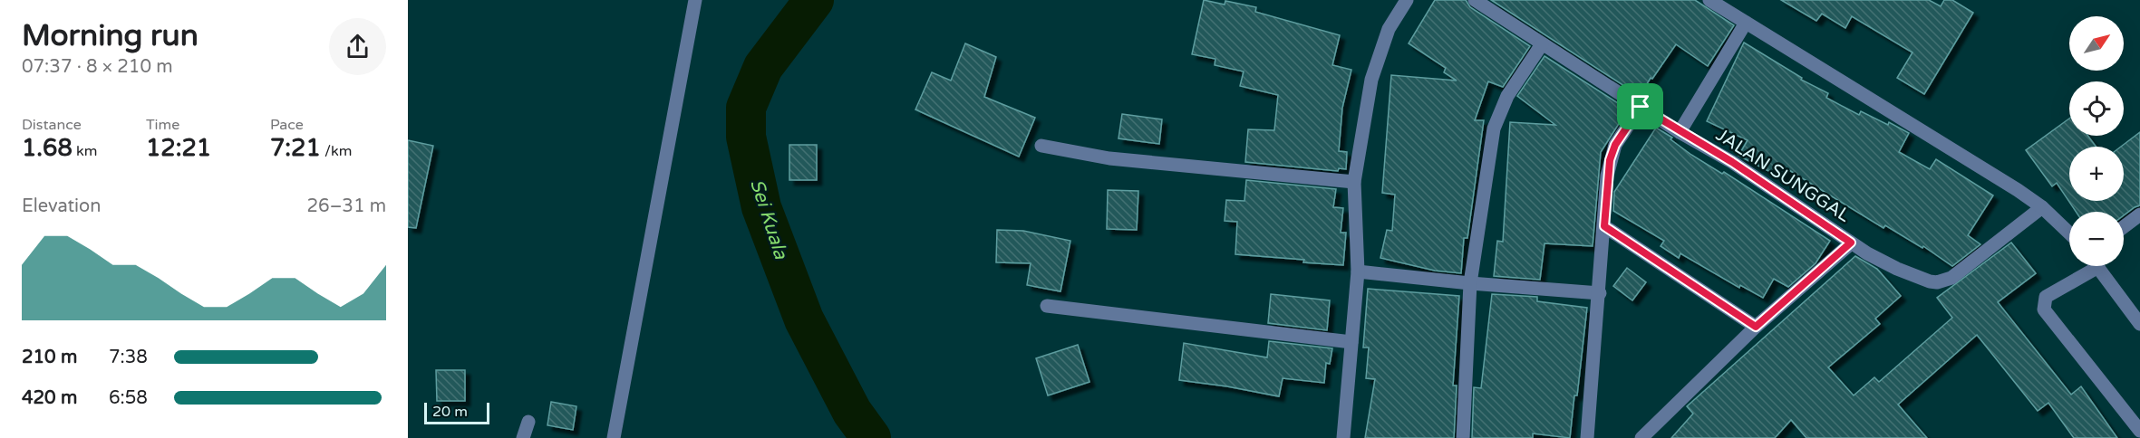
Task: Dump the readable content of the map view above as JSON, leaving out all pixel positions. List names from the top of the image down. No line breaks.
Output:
{"streets":{"street":["JALAN SUNGGAL"]},"water":["Sei Kuala"],"scale_bar":"20 m","north":"top right","page":{"heading":["Morning run","07:37 · 8 × 210 m"],"map_buttons":["+","−"],"stats":[["Distance","1.68 km"],["Time","12:21"],["Pace","7:21 /km"]],"chart":["Elevation","26–31 m"],"list":[{"name":"210 m","note":"7:38"},{"name":"420 m","note":"6:58"}],"scale":"20 m"}}
